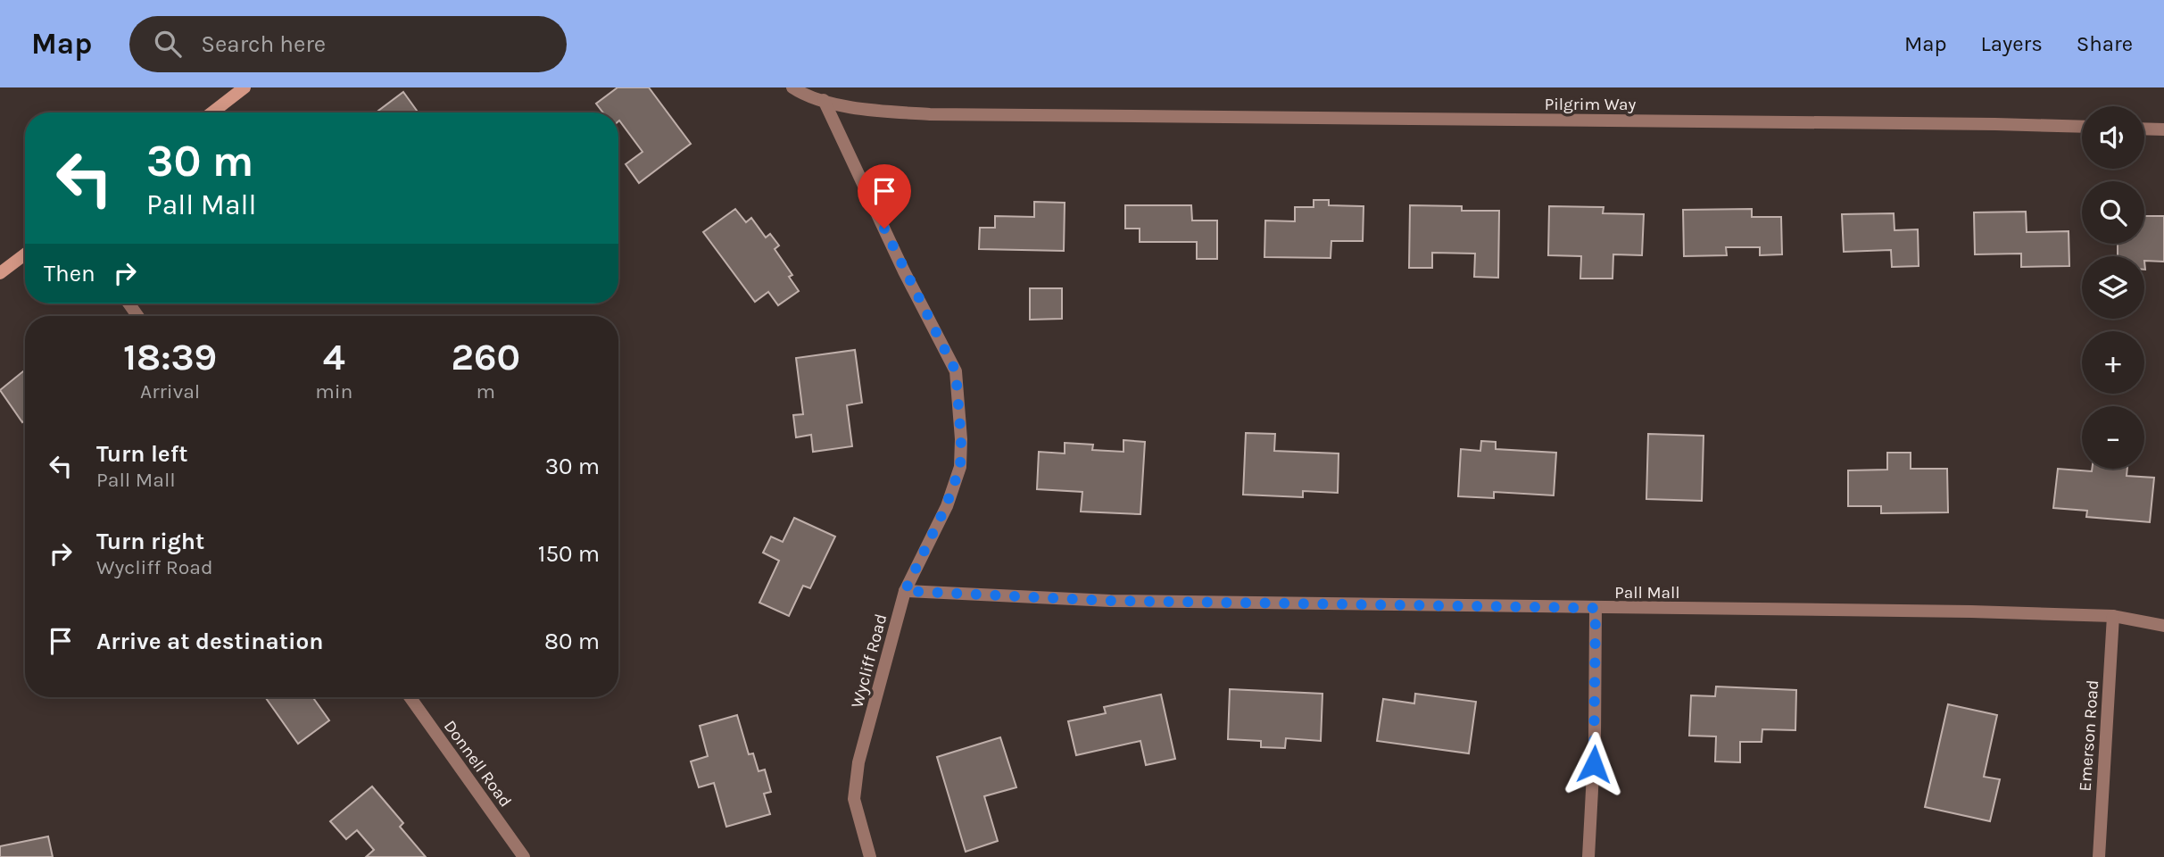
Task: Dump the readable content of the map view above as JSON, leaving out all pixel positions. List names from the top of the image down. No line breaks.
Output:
{"streets":{"street":["Pilgrim Way","Pall Mall","Wycliff Road","Emerson Road","Donnell Road"]},"crossings":[["Pilgrim Way","Wycliff Road"],["Pall Mall","Wycliff Road"],["Pall Mall","Emerson Road"]],"page":{"header":"Map","search":"Search here","nav":["Map","Layers","Share"],"map_buttons":["+","−"],"turn":["30 m","Pall Mall"],"then":"Then","eta":["18:39","Arrival","4","min","260","m"],"list":[{"name":"Turn left","note":"Pall Mall","value":"30 m"},{"name":"Turn right","note":"Wycliff Road","value":"150 m"},{"name":"Arrive at destination","value":"80 m"}]}}
